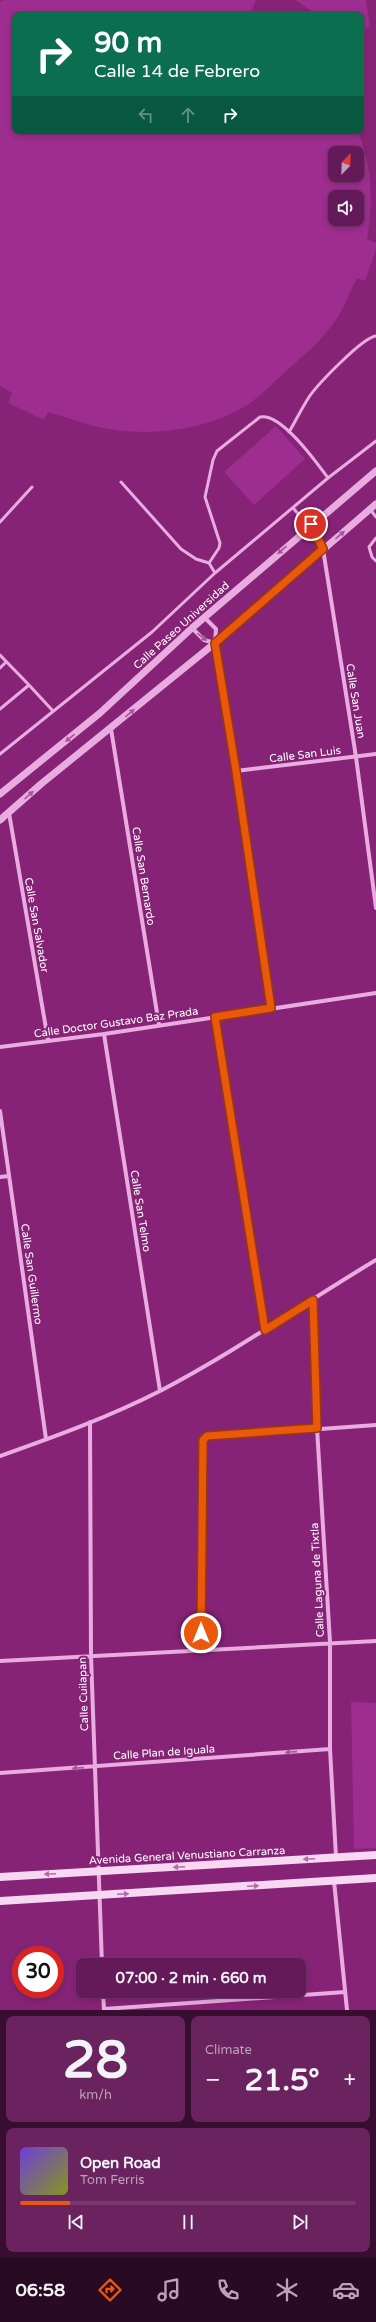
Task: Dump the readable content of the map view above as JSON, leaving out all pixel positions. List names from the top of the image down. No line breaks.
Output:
{"streets":{"main road":["Avenida General Venustiano Carranza"],"street":["Calle Paseo Universidad","Calle San Juan","Calle San Luis","Calle San Bernardo","Calle San Salvador","Calle Doctor Gustavo Baz Prada","Calle San Telmo","Calle San Guillermo","Calle Laguna de Tixtla","Calle Cuilapan","Calle Plan de Iguala"]},"crossings":[["Calle Paseo Universidad","Calle San Juan"],["Calle San Juan","Calle San Luis"],["Calle San Bernardo","Calle Doctor Gustavo Baz Prada"],["Calle San Salvador","Calle Doctor Gustavo Baz Prada"],["Calle Doctor Gustavo Baz Prada","Calle San Telmo"],["Calle Laguna de Tixtla","Calle Plan de Iguala"],["Calle Laguna de Tixtla","Avenida General Venustiano Carranza"],["Calle Cuilapan","Calle Plan de Iguala"],["Calle Cuilapan","Avenida General Venustiano Carranza"]],"one_way":["Calle Plan de Iguala"],"north":"top right","page":{"turn":["90 m","Calle 14 de Febrero"],"limit":"30","trip":"07:00 · 2 min · 660 m","tile":[["28","km/h"],"Climate"],"heat":["−","21.5°","+"],"song":["Open Road","Tom Ferris"],"tabs":"06:58"}}
